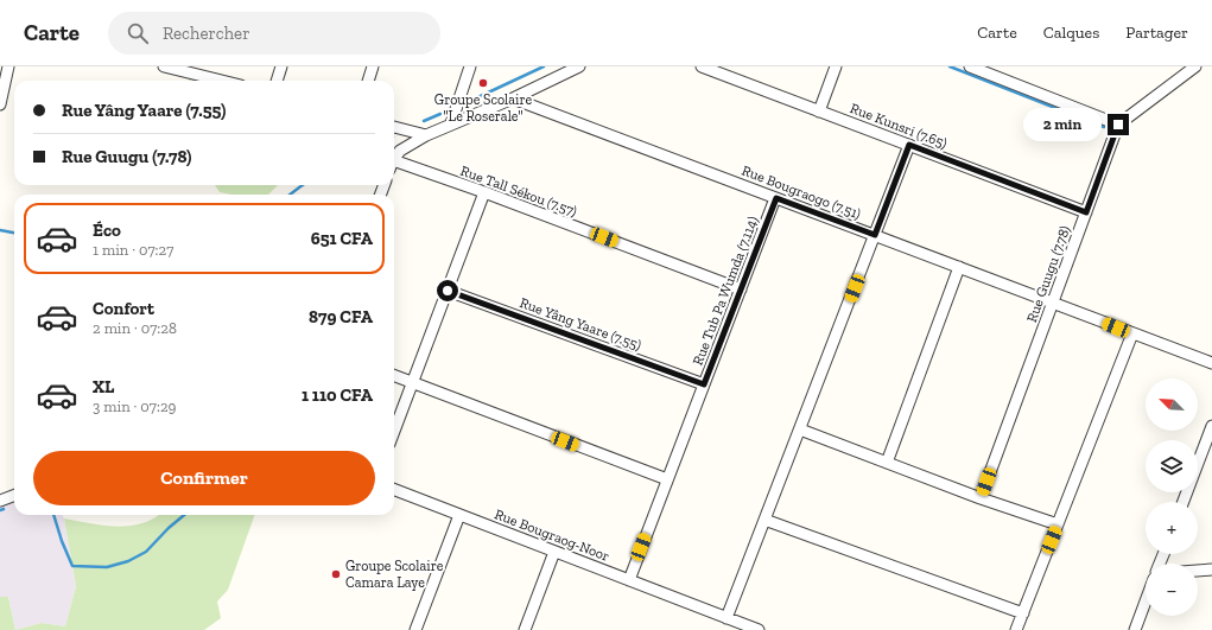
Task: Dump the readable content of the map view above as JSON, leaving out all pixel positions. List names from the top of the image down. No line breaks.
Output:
{"streets":{"street":["Rue Kunsri (7.65)","Rue Tall Sékou (7.57)","Rue Bougraogo (7.51)","Rue Guugu (7.78)","Rue Tub Pa Wumda (7.114)","Rue Yâng Yaare (7.55)","Rue Bougraog-Noor"]},"crossings":[["Rue Kunsri (7.65)","Rue Guugu (7.78)"],["Rue Tall Sékou (7.57)","Rue Tub Pa Wumda (7.114)"],["Rue Bougraogo (7.51)","Rue Guugu (7.78)"],["Rue Bougraogo (7.51)","Rue Tub Pa Wumda (7.114)"],["Rue Tub Pa Wumda (7.114)","Rue Yâng Yaare (7.55)"],["Rue Tub Pa Wumda (7.114)","Rue Bougraog-Noor"]],"places":["Groupe Scolaire \"Le Roserale\"","Groupe Scolaire Camara Laye"],"north":"top left","page":{"header":"Carte","search":"Rechercher","nav":["Carte","Calques","Partager"],"banner":["Rue Yâng Yaare (7.55)","Rue Guugu (7.78)"],"bubble":"2 min","list":[{"name":"Éco","note":"1 min · 07:27","value":"651 CFA"},{"name":"Confort","note":"2 min · 07:28","value":"879 CFA"},{"name":"XL","note":"3 min · 07:29","value":"1 110 CFA"}],"map_buttons":["+","−"],"buttons":"Confirmer"}}
